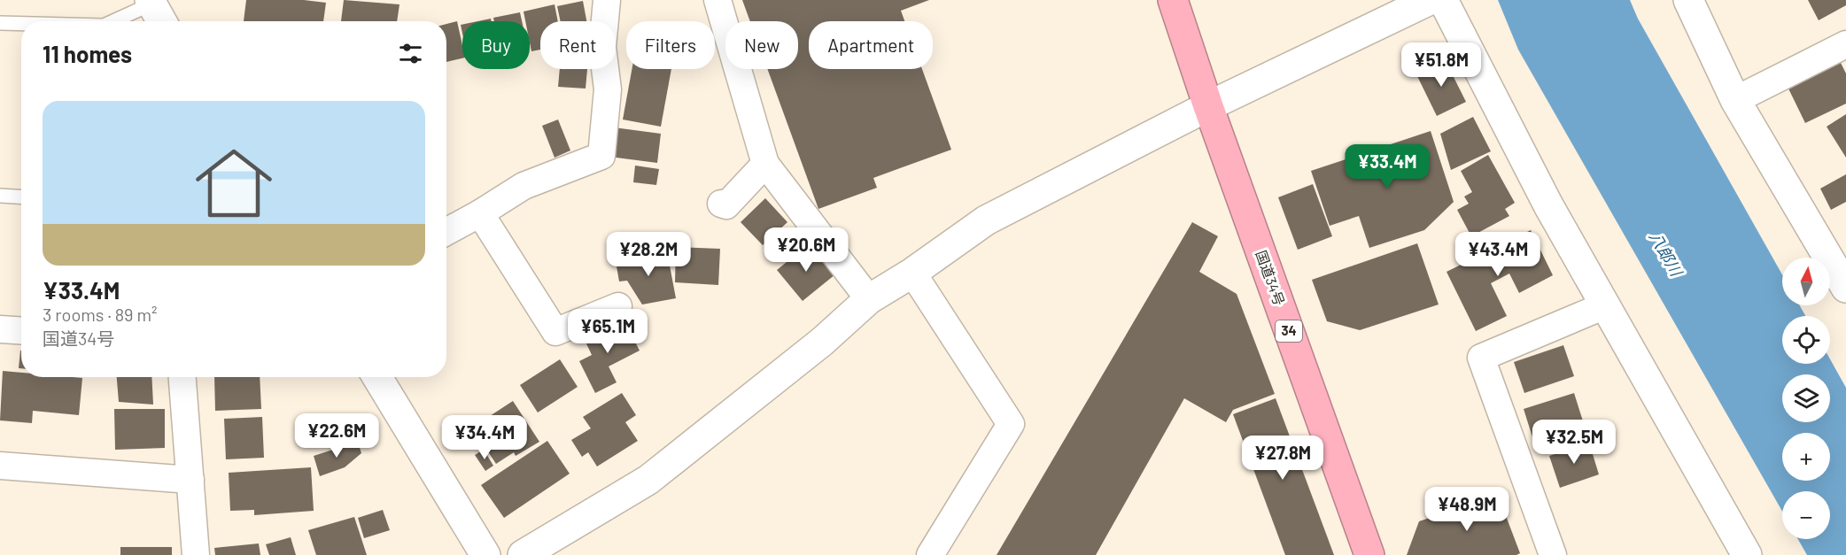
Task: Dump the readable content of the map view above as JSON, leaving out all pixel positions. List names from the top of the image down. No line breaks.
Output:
{"streets":{"highway":["国道34号","34"]},"water":["八郎川"],"north":"top","page":{"chip":["Buy","Rent","Filters","New","Apartment"],"heading":"11 homes","price":["¥51.8M","¥33.4M","¥20.6M","¥28.2M","¥43.4M","¥65.1M","¥22.6M","¥34.4M","¥32.5M","¥27.8M","¥48.9M"],"list":[{"name":"¥33.4M","note":"3 rooms · 89 m² · 国道34号"}],"map_buttons":["+","−"]}}
